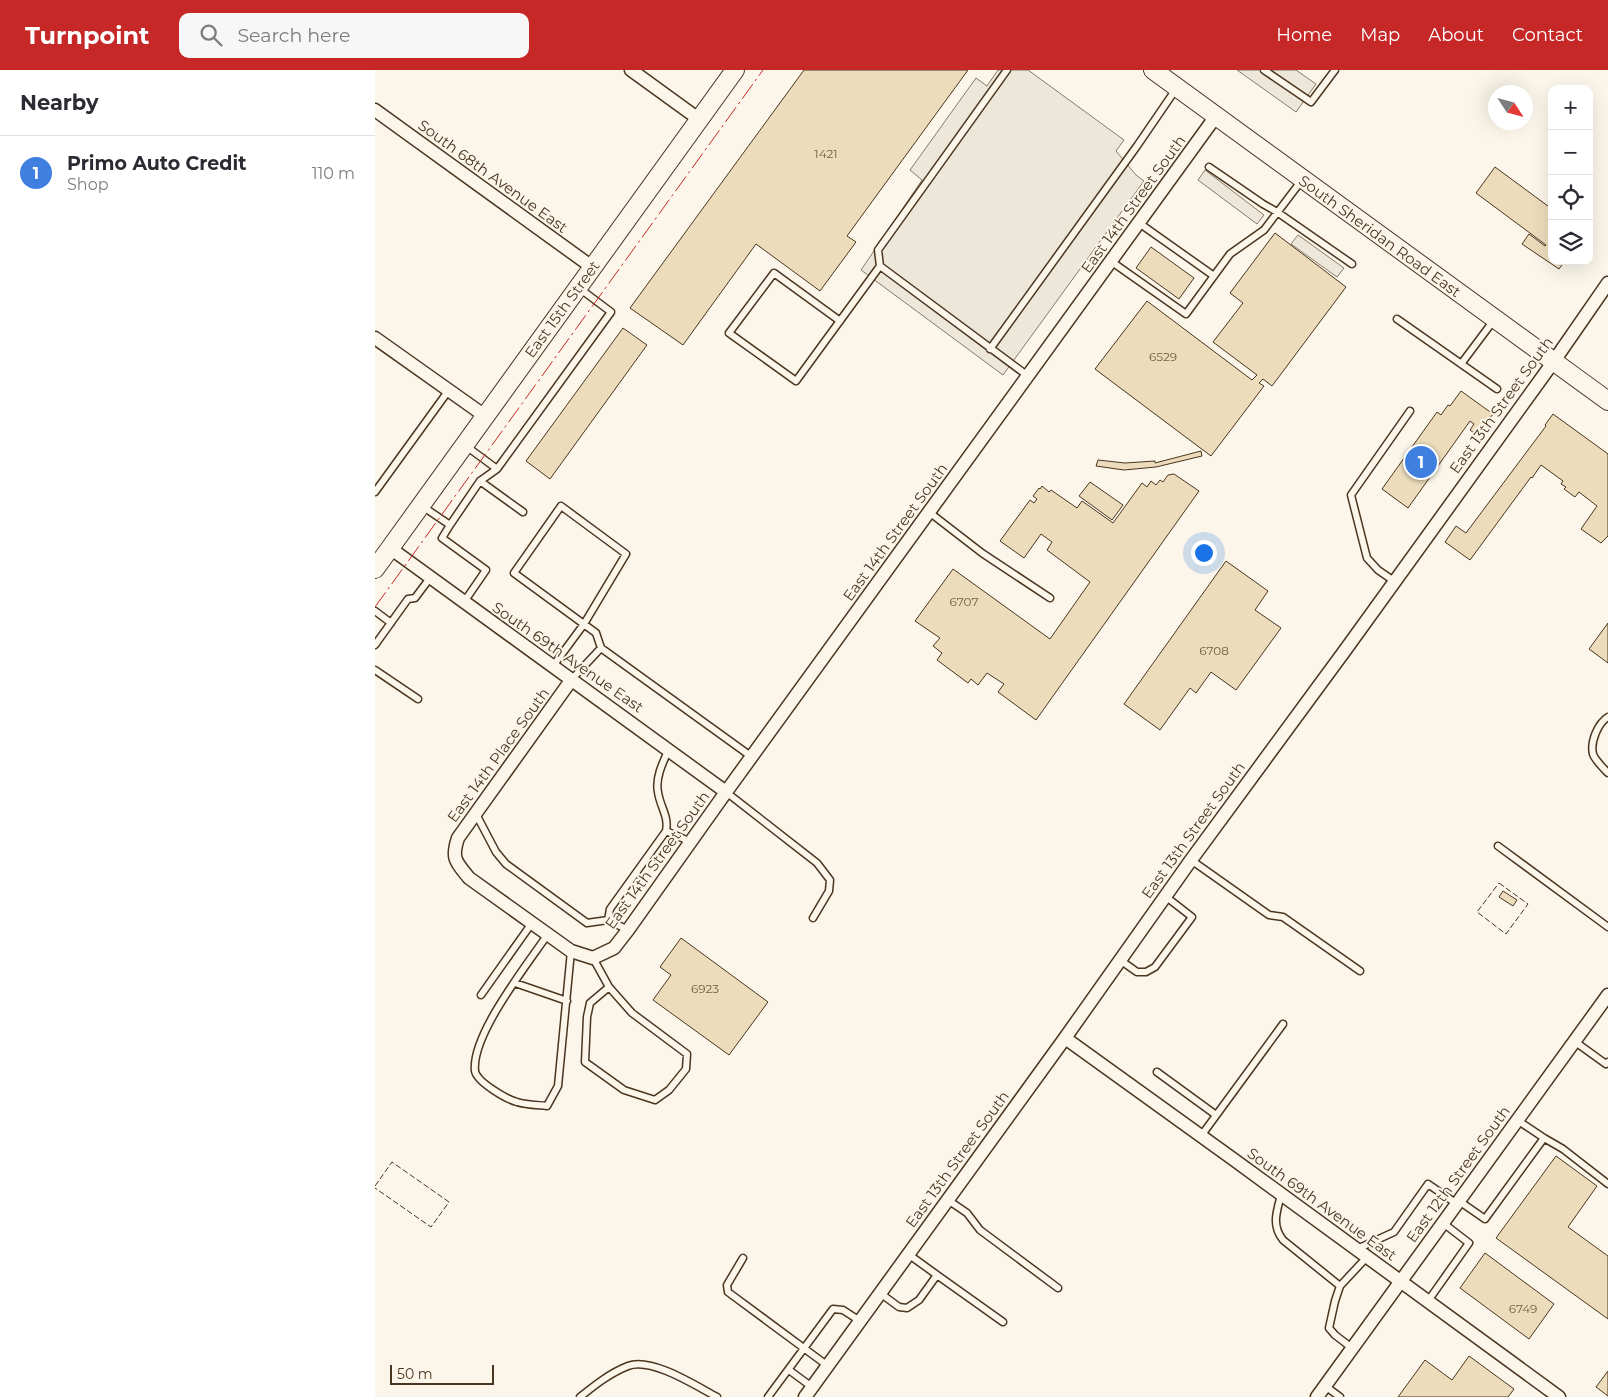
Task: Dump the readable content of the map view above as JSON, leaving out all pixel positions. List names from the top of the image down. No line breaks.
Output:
{"streets":{"main road":["South Sheridan Road East","East 15th Street"],"street":["South 68th Avenue East","East 14th Street South","East 13th Street South","South 69th Avenue East","East 14th Place South","East 12th Street South"]},"crossings":[["South 68th Avenue East","East 15th Street"],["East 14th Street South","South Sheridan Road East"],["East 14th Street South","South 69th Avenue East"],["South Sheridan Road East","East 13th Street South"],["East 15th Street","South 69th Avenue East"],["East 13th Street South","South 69th Avenue East"],["South 69th Avenue East","East 14th Place South"],["South 69th Avenue East","East 12th Street South"]],"house_numbers":["1421","6529","6707","6708","6923","6749"],"scale_bar":"50 m","north":"bottom right","page":{"header":"Turnpoint","search":"Search here","nav":["Home","Map","About","Contact"],"heading":"Nearby","map_buttons":["+","−"],"list":[{"mark":"1","name":"Primo Auto Credit","note":"Shop","value":"110 m"}],"pins":"1","scale":"50 m"}}
